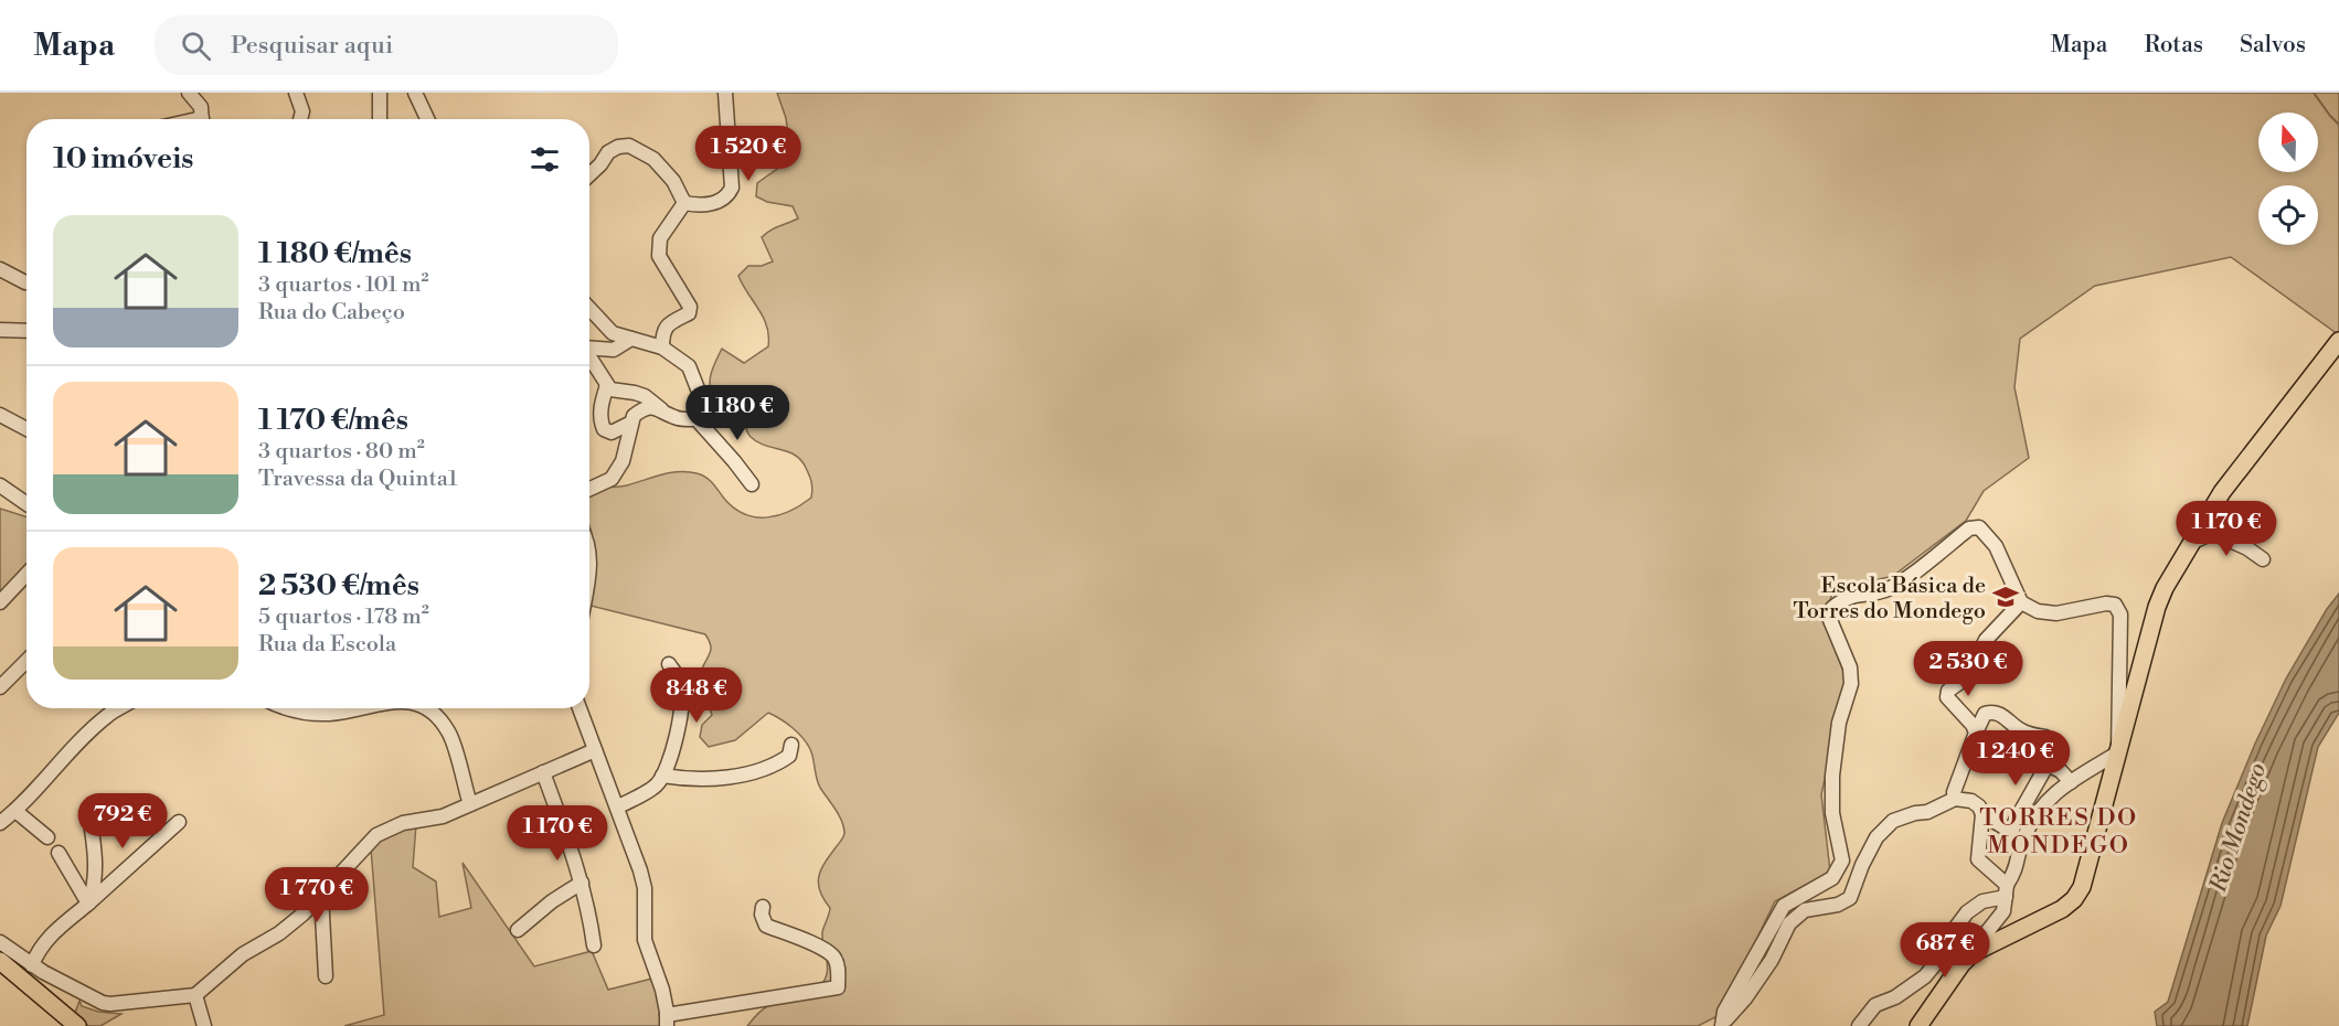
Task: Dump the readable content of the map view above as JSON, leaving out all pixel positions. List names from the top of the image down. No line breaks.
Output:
{"districts":["TORRES DO MONDEGO"],"water":["Rio Mondego"],"places":{"school or university":["Escola Básica de Torres do Mondego"]},"north":"top","page":{"header":"Mapa","search":"Pesquisar aqui","nav":["Mapa","Rotas","Salvos"],"heading":"10 imóveis","price":["1 520 €","1 180 €","1 170 €","2 530 €","848 €","1 240 €","792 €","1 170 €","1 770 €","687 €"],"list":[{"name":"1 180 €/mês","note":"3 quartos · 101 m² · Rua do Cabeço"},{"name":"1 170 €/mês","note":"3 quartos · 80 m² · Travessa da Quinta1"},{"name":"2 530 €/mês","note":"5 quartos · 178 m² · Rua da Escola"}]}}
